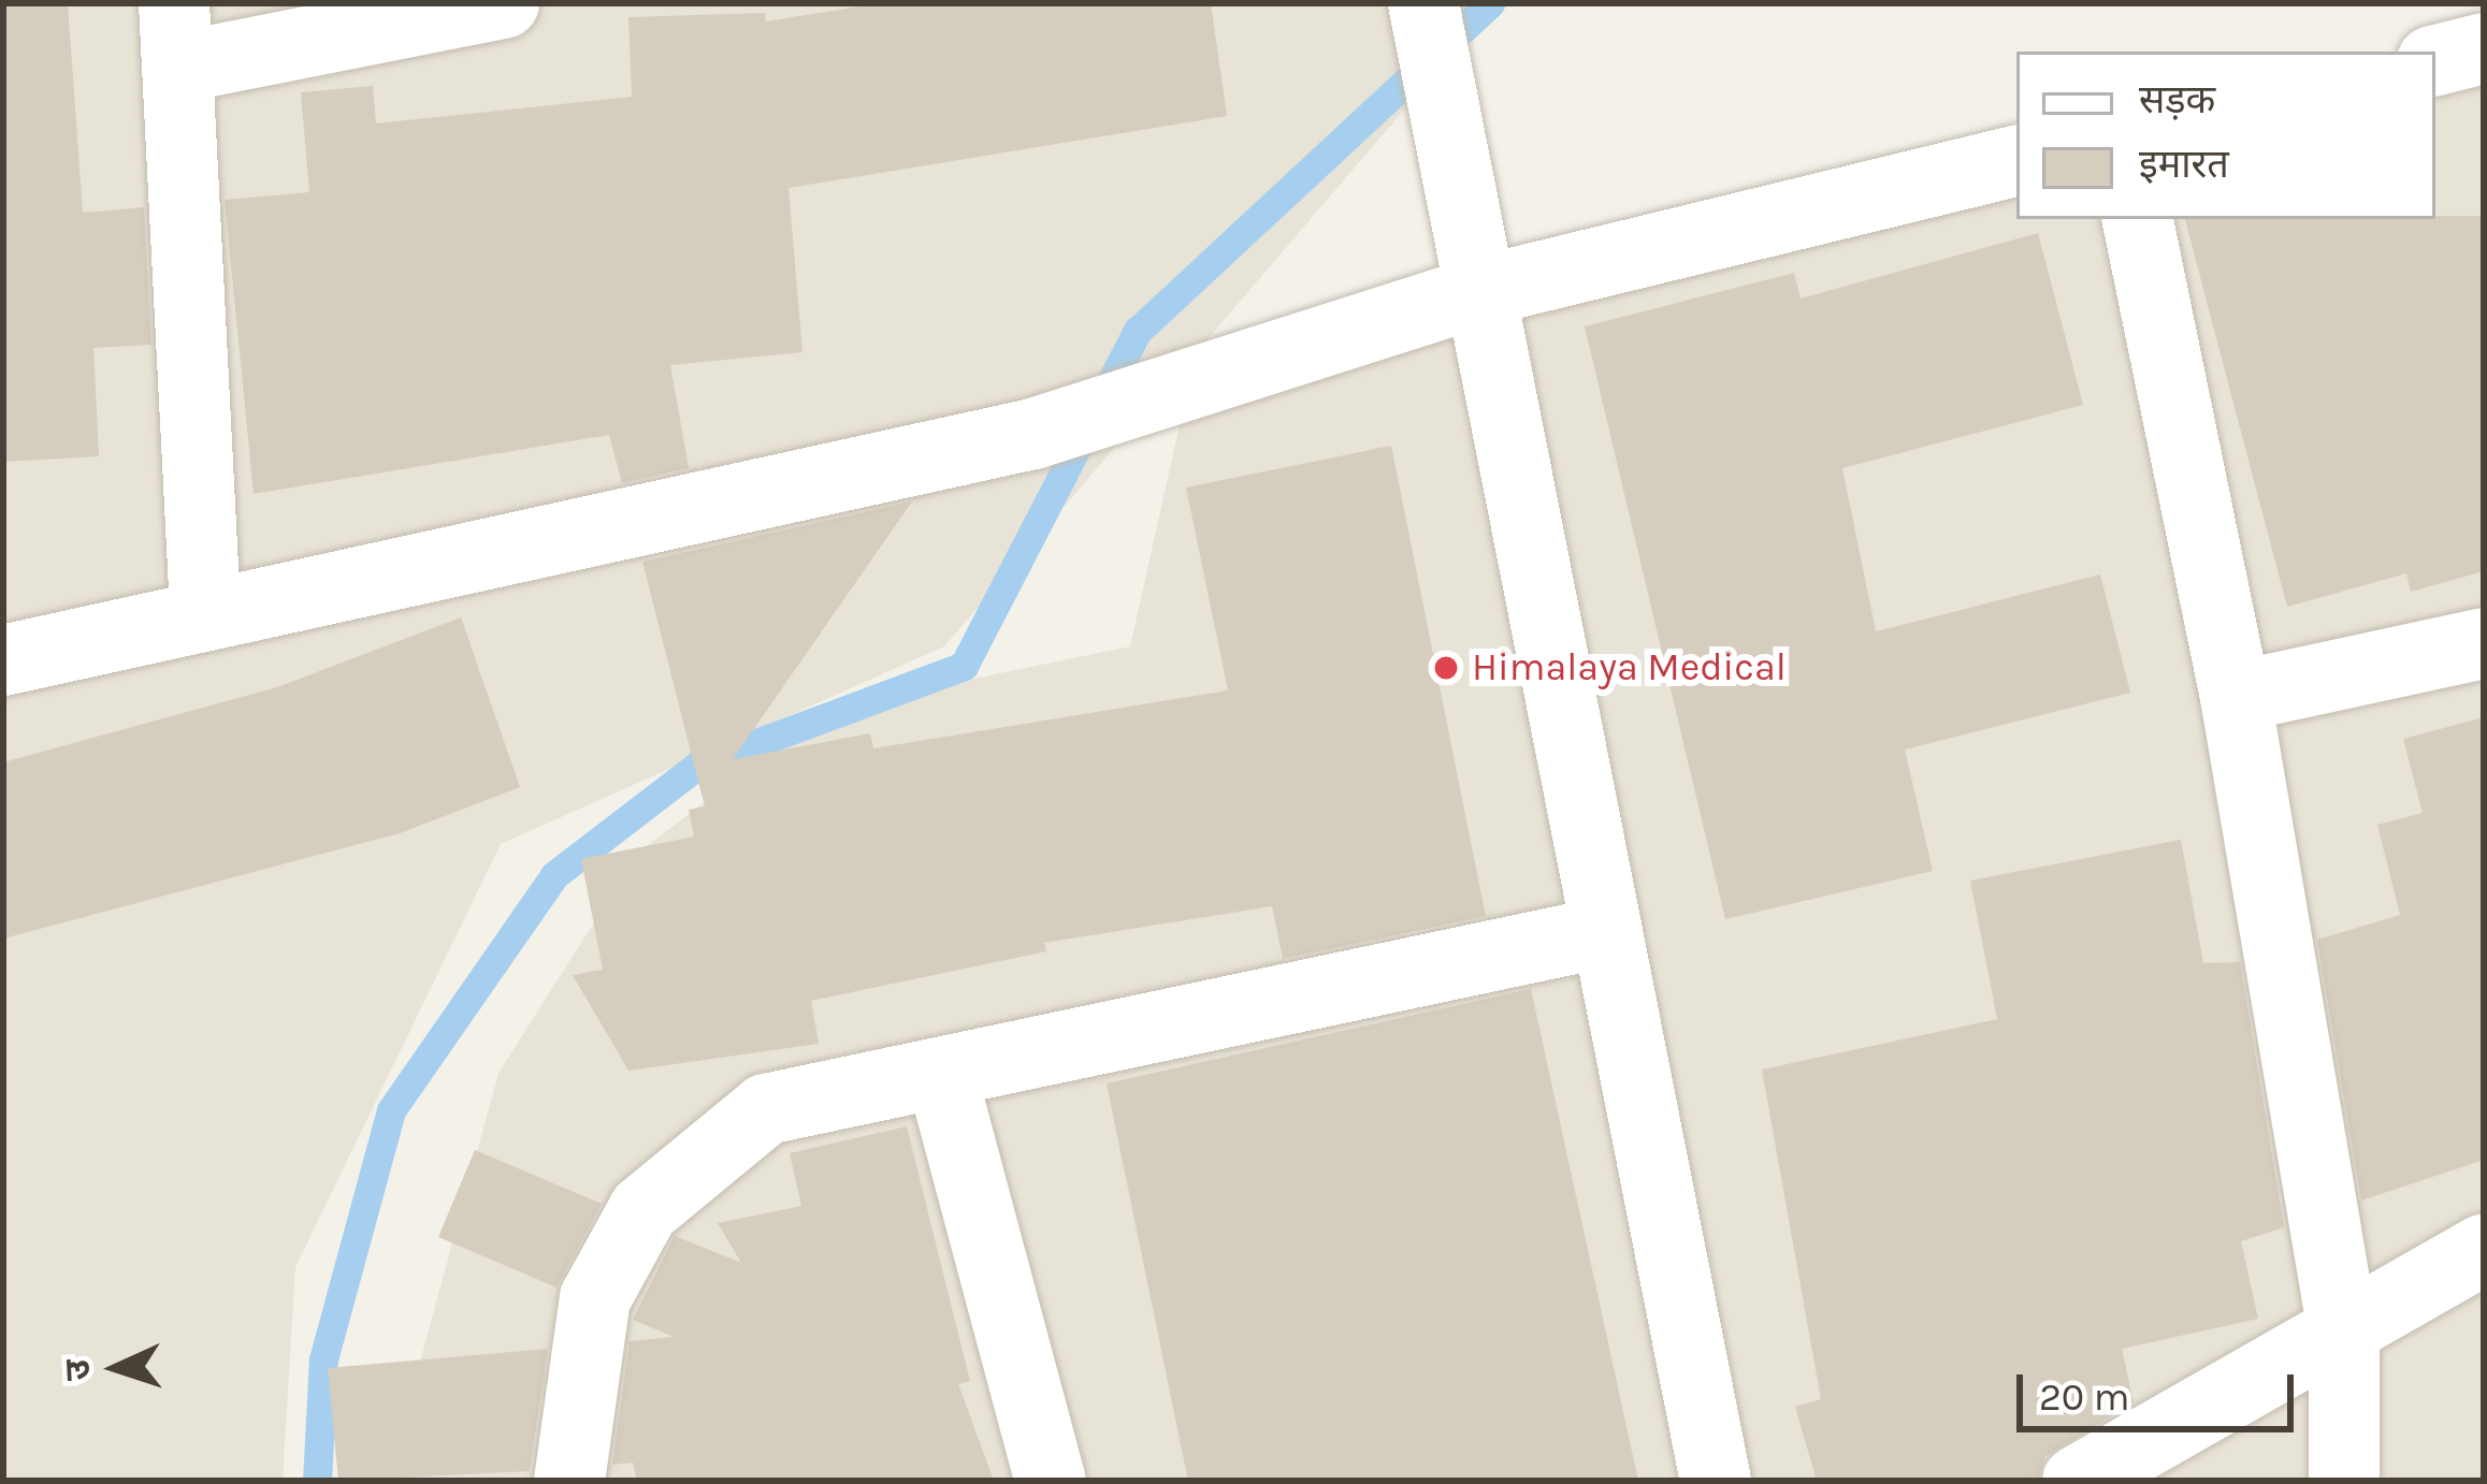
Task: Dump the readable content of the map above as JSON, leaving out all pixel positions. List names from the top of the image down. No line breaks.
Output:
{"places":["Himalaya Medical"],"legend":["सड़क","इमारत"],"scale_bar":"20 m","north":"left"}
